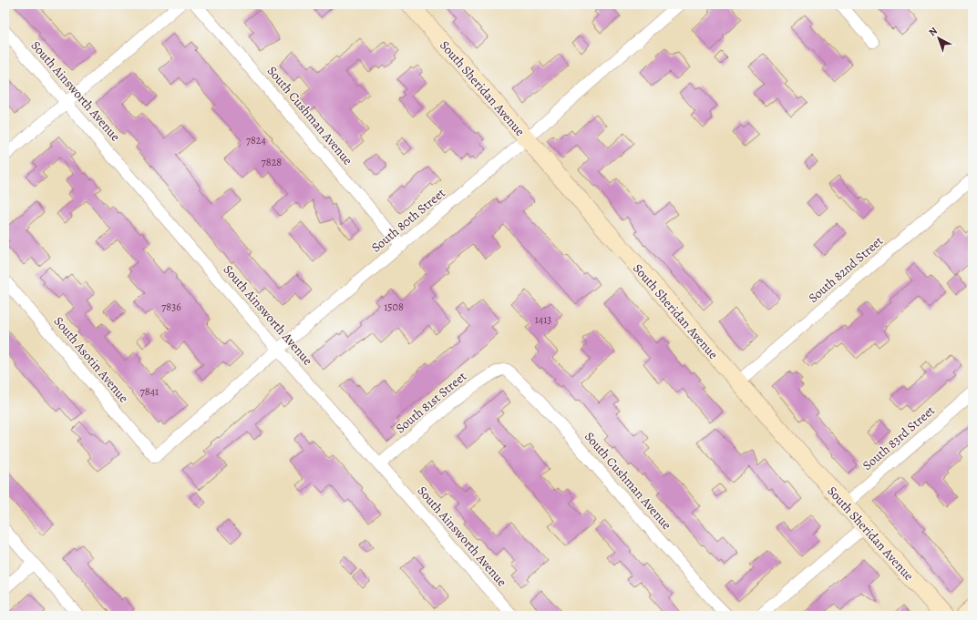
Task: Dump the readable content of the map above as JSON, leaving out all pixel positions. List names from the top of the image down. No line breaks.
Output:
{"streets":{"street":["South Sheridan Avenue","South Ainsworth Avenue","South Cushman Avenue","South 80th Street","South 82nd Street","South Asotin Avenue","South 81st Street","South 83rd Street"]},"crossings":[["South Sheridan Avenue","South 80th Street"],["South Sheridan Avenue","South 82nd Street"],["South Sheridan Avenue","South 83rd Street"],["South Ainsworth Avenue","South 80th Street"],["South Ainsworth Avenue","South 81st Street"],["South Cushman Avenue","South 80th Street"],["South Cushman Avenue","South 81st Street"],["South 80th Street","South Asotin Avenue"]],"house_numbers":["7824","7828","7836","1508","1413","7841"],"north":"top left"}
